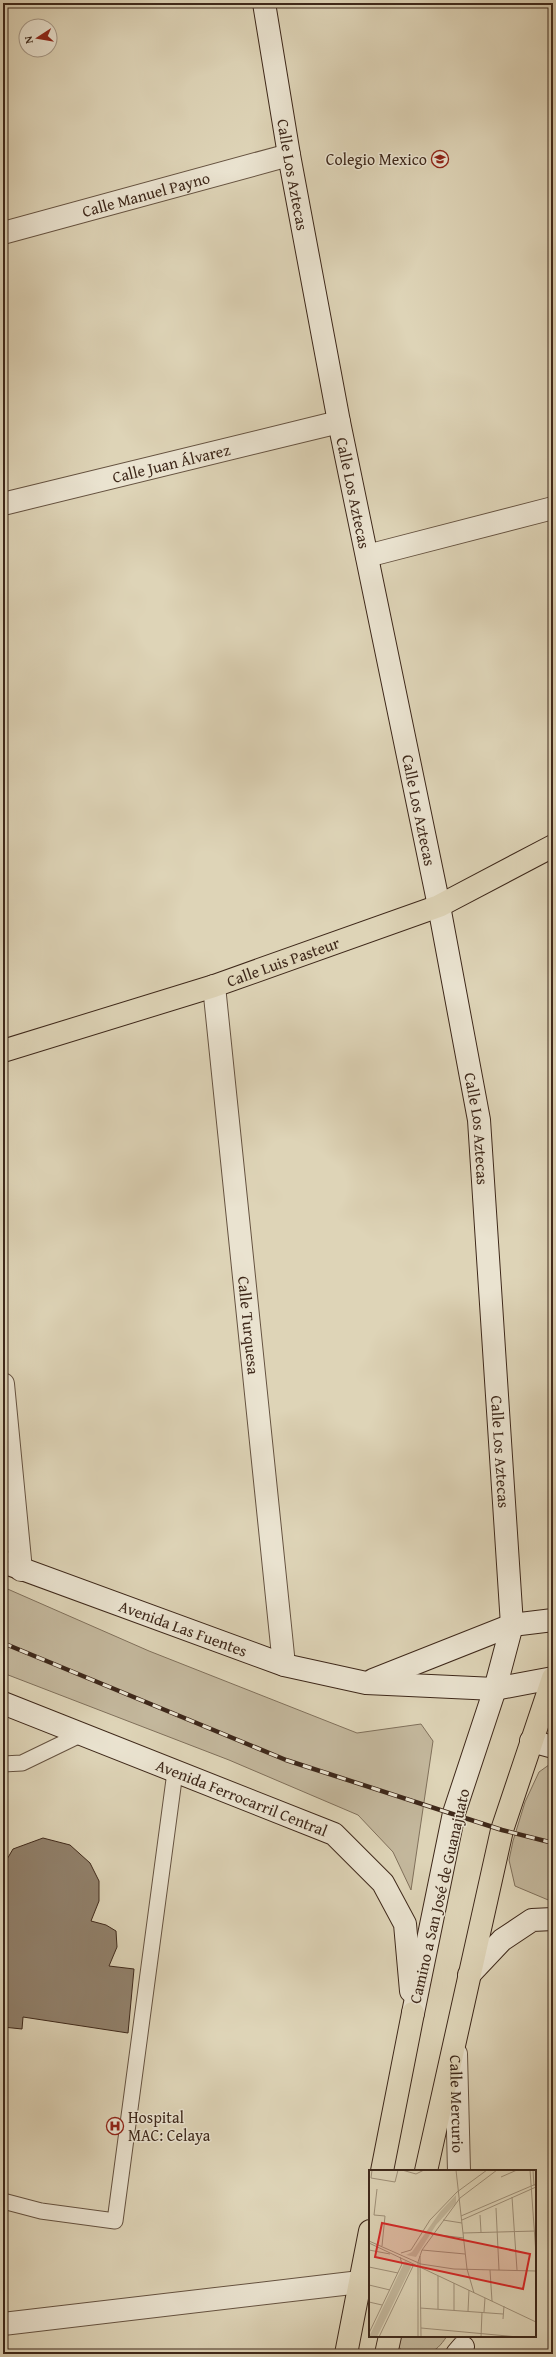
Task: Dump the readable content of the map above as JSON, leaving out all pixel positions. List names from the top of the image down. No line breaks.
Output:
{"streets":{"main road":["Calle Los Aztecas","Calle Manuel Payno","Calle Juan Álvarez","Calle Luis Pasteur","Calle Turquesa","Avenida Las Fuentes","Avenida Ferrocarril Central","Camino a San José de Guanajuato","Calle Mercurio"]},"crossings":[["Calle Los Aztecas","Calle Manuel Payno"],["Calle Los Aztecas","Calle Juan Álvarez"],["Calle Los Aztecas","Calle Luis Pasteur"],["Calle Los Aztecas","Camino a San José de Guanajuato"],["Calle Luis Pasteur","Calle Turquesa"],["Calle Turquesa","Avenida Las Fuentes"],["Avenida Las Fuentes","Camino a San José de Guanajuato"],["Avenida Ferrocarril Central","Camino a San José de Guanajuato"]],"places":{"school or university":["Colegio Mexico"],"hospital":["Hospital MAC: Celaya"]},"north":"left"}
